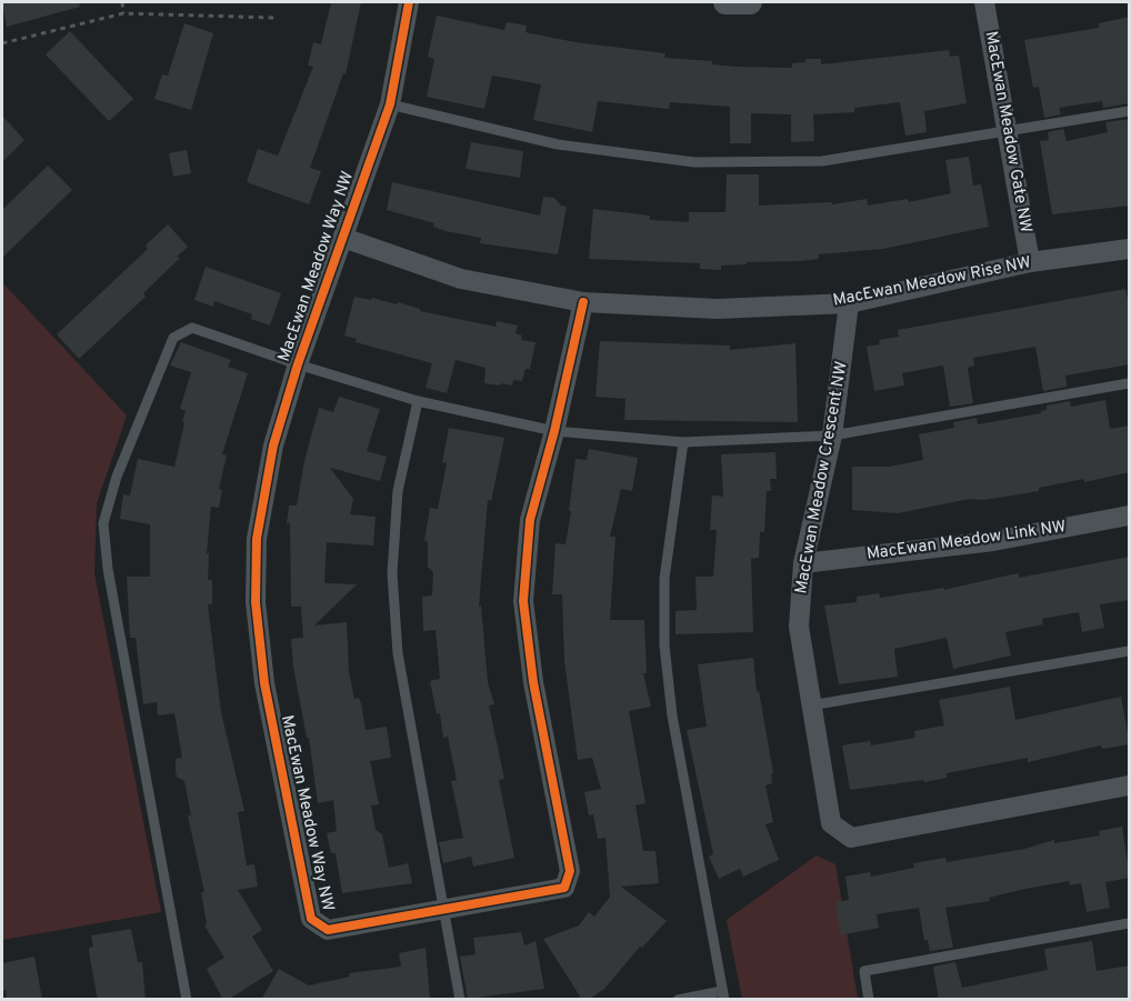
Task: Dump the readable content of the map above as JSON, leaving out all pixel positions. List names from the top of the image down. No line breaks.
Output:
{"streets":{"street":["MacEwan Meadow Gate NW","MacEwan Meadow Way NW","MacEwan Meadow Rise NW","MacEwan Meadow Crescent NW","MacEwan Meadow Link NW"]},"crossings":[["MacEwan Meadow Gate NW","MacEwan Meadow Rise NW"],["MacEwan Meadow Way NW","MacEwan Meadow Rise NW"],["MacEwan Meadow Rise NW","MacEwan Meadow Crescent NW"],["MacEwan Meadow Crescent NW","MacEwan Meadow Link NW"]]}
